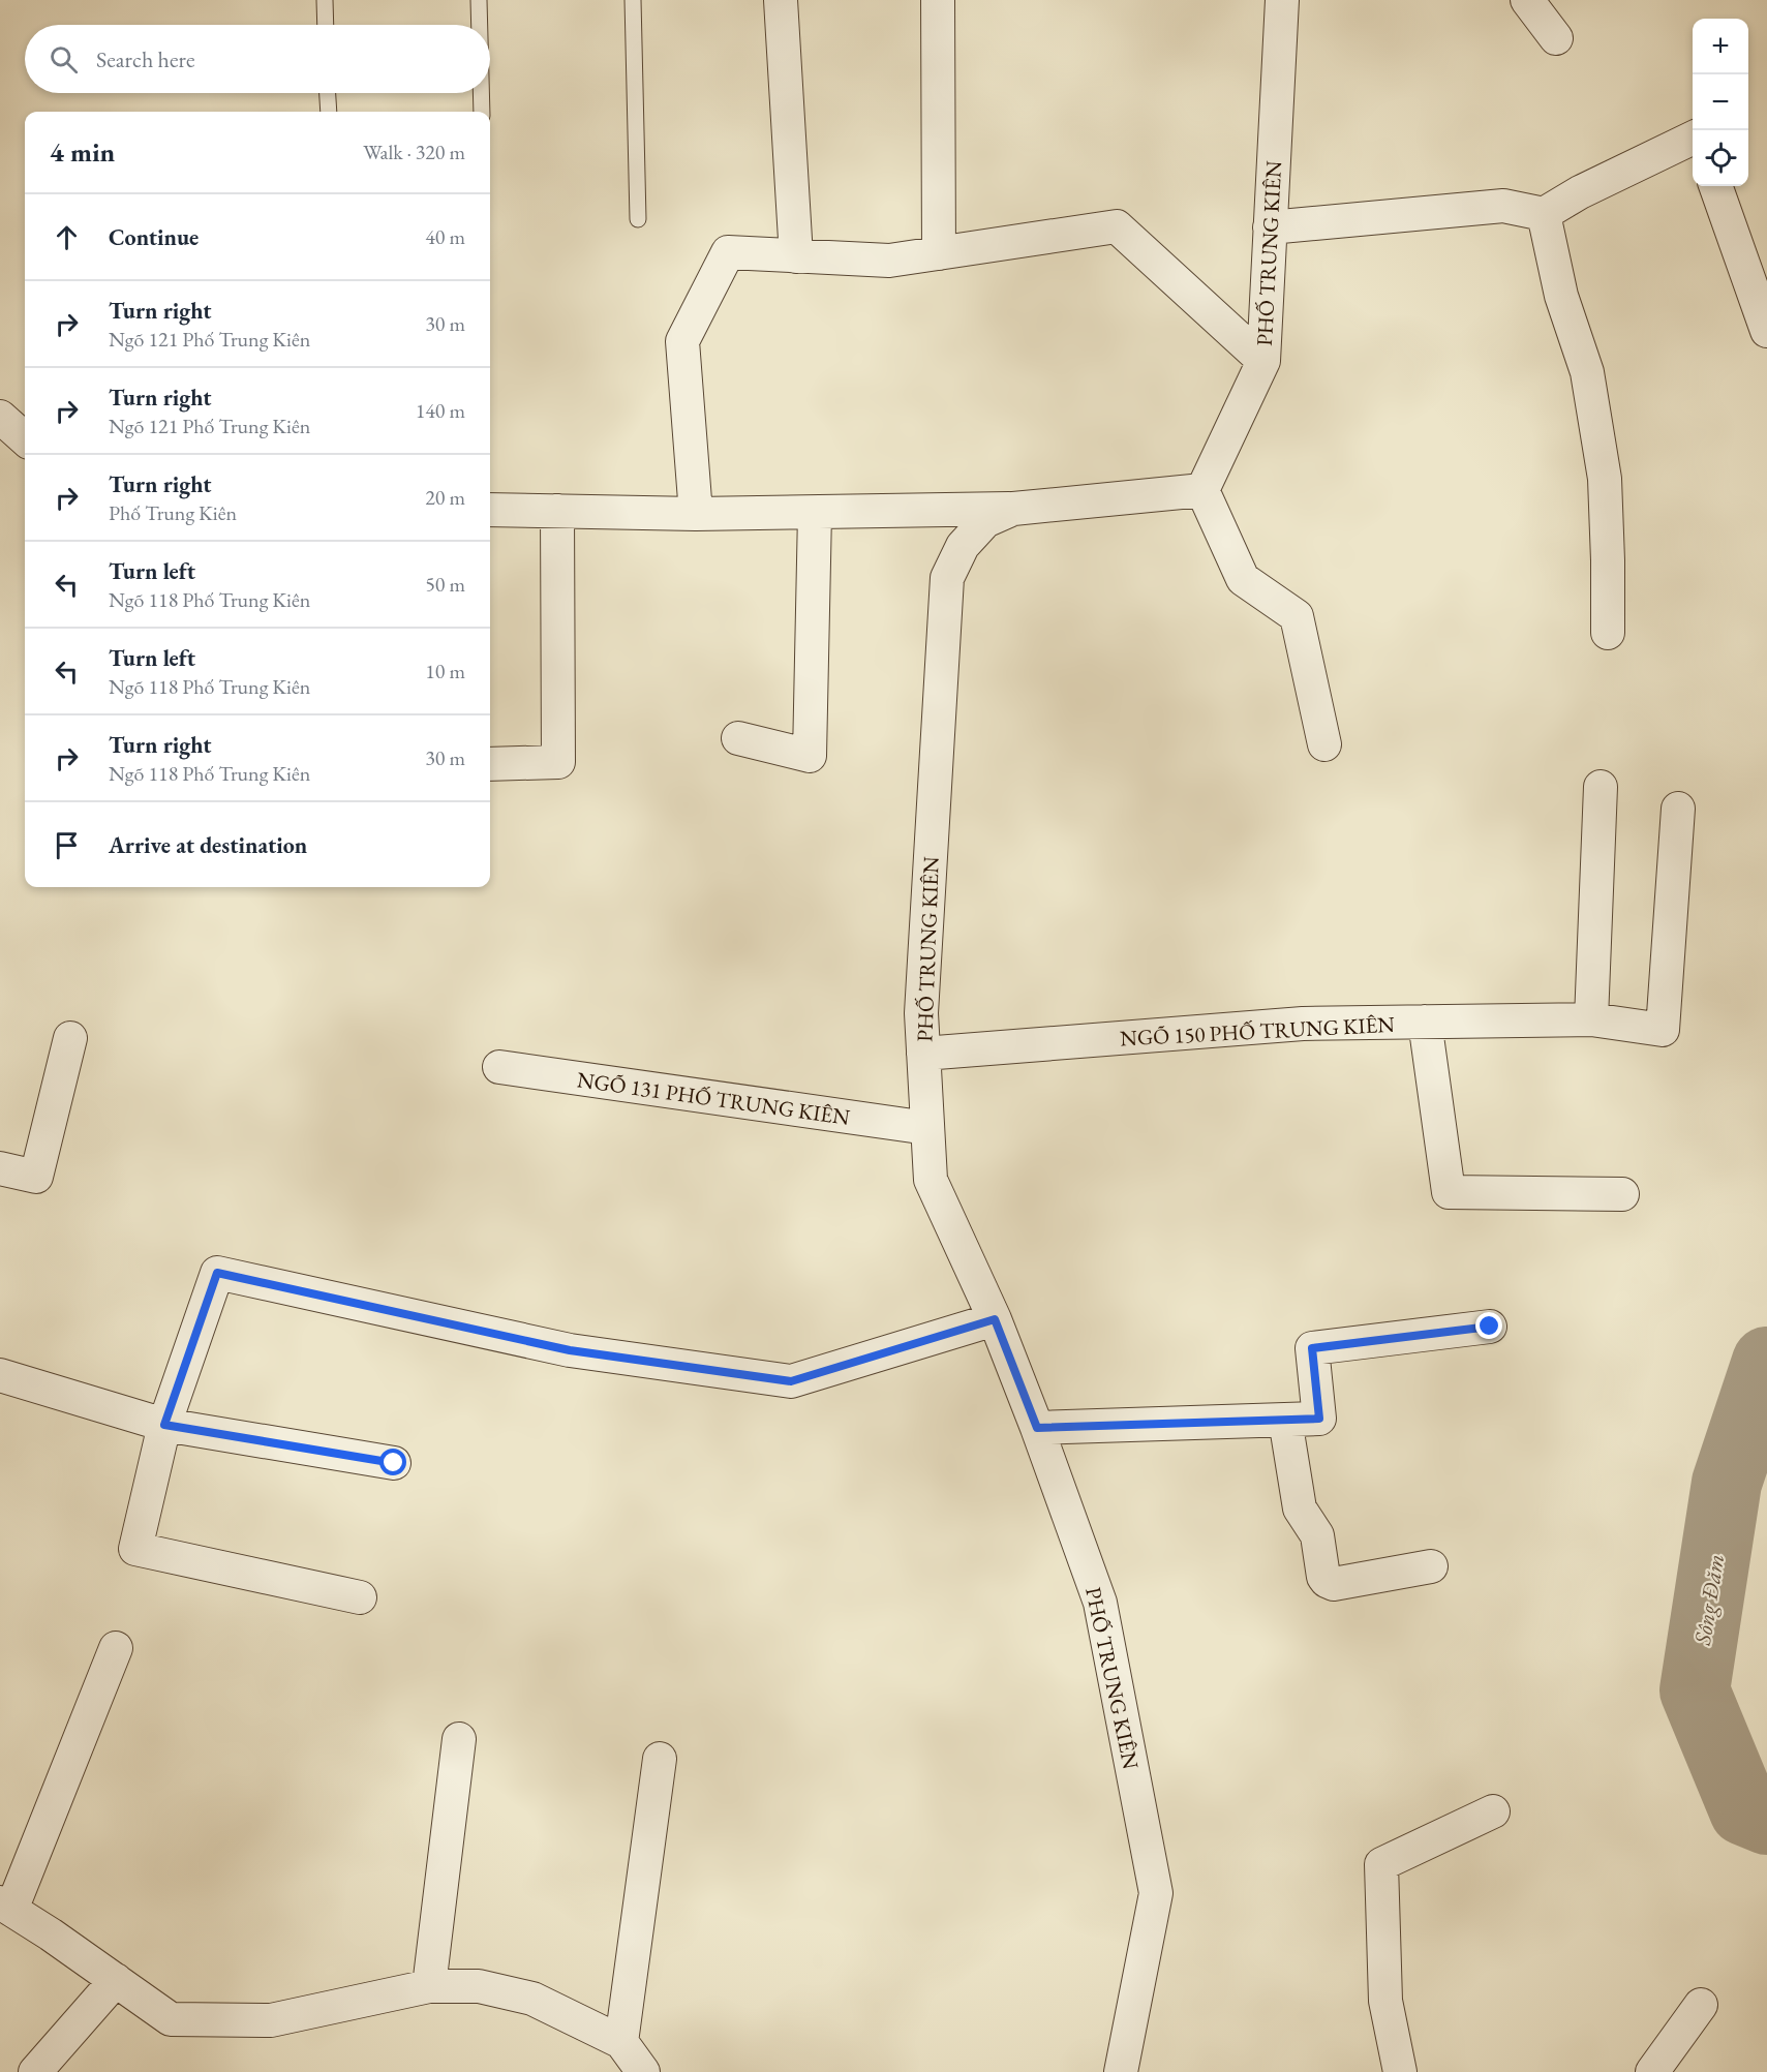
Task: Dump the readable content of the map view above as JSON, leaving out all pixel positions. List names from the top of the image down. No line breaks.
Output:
{"streets":{"street":["PHỐ TRUNG KIÊN","NGÕ 150 PHỐ TRUNG KIÊN","NGÕ 131 PHỐ TRUNG KIÊN"]},"crossings":[["PHỐ TRUNG KIÊN","NGÕ 150 PHỐ TRUNG KIÊN"],["PHỐ TRUNG KIÊN","NGÕ 131 PHỐ TRUNG KIÊN"]],"water":["Sông Đăm"],"page":{"map_buttons":["+","−"],"search":"Search here","heading":["4 min","Walk · 320 m"],"list":[["Continue","40 m"],["Turn right","Ngõ 121 Phố Trung Kiên","30 m"],["Turn right","Ngõ 121 Phố Trung Kiên","140 m"],["Turn right","Phố Trung Kiên","20 m"],["Turn left","Ngõ 118 Phố Trung Kiên","50 m"],["Turn left","Ngõ 118 Phố Trung Kiên","10 m"],["Turn right","Ngõ 118 Phố Trung Kiên","30 m"],"Arrive at destination"]}}
